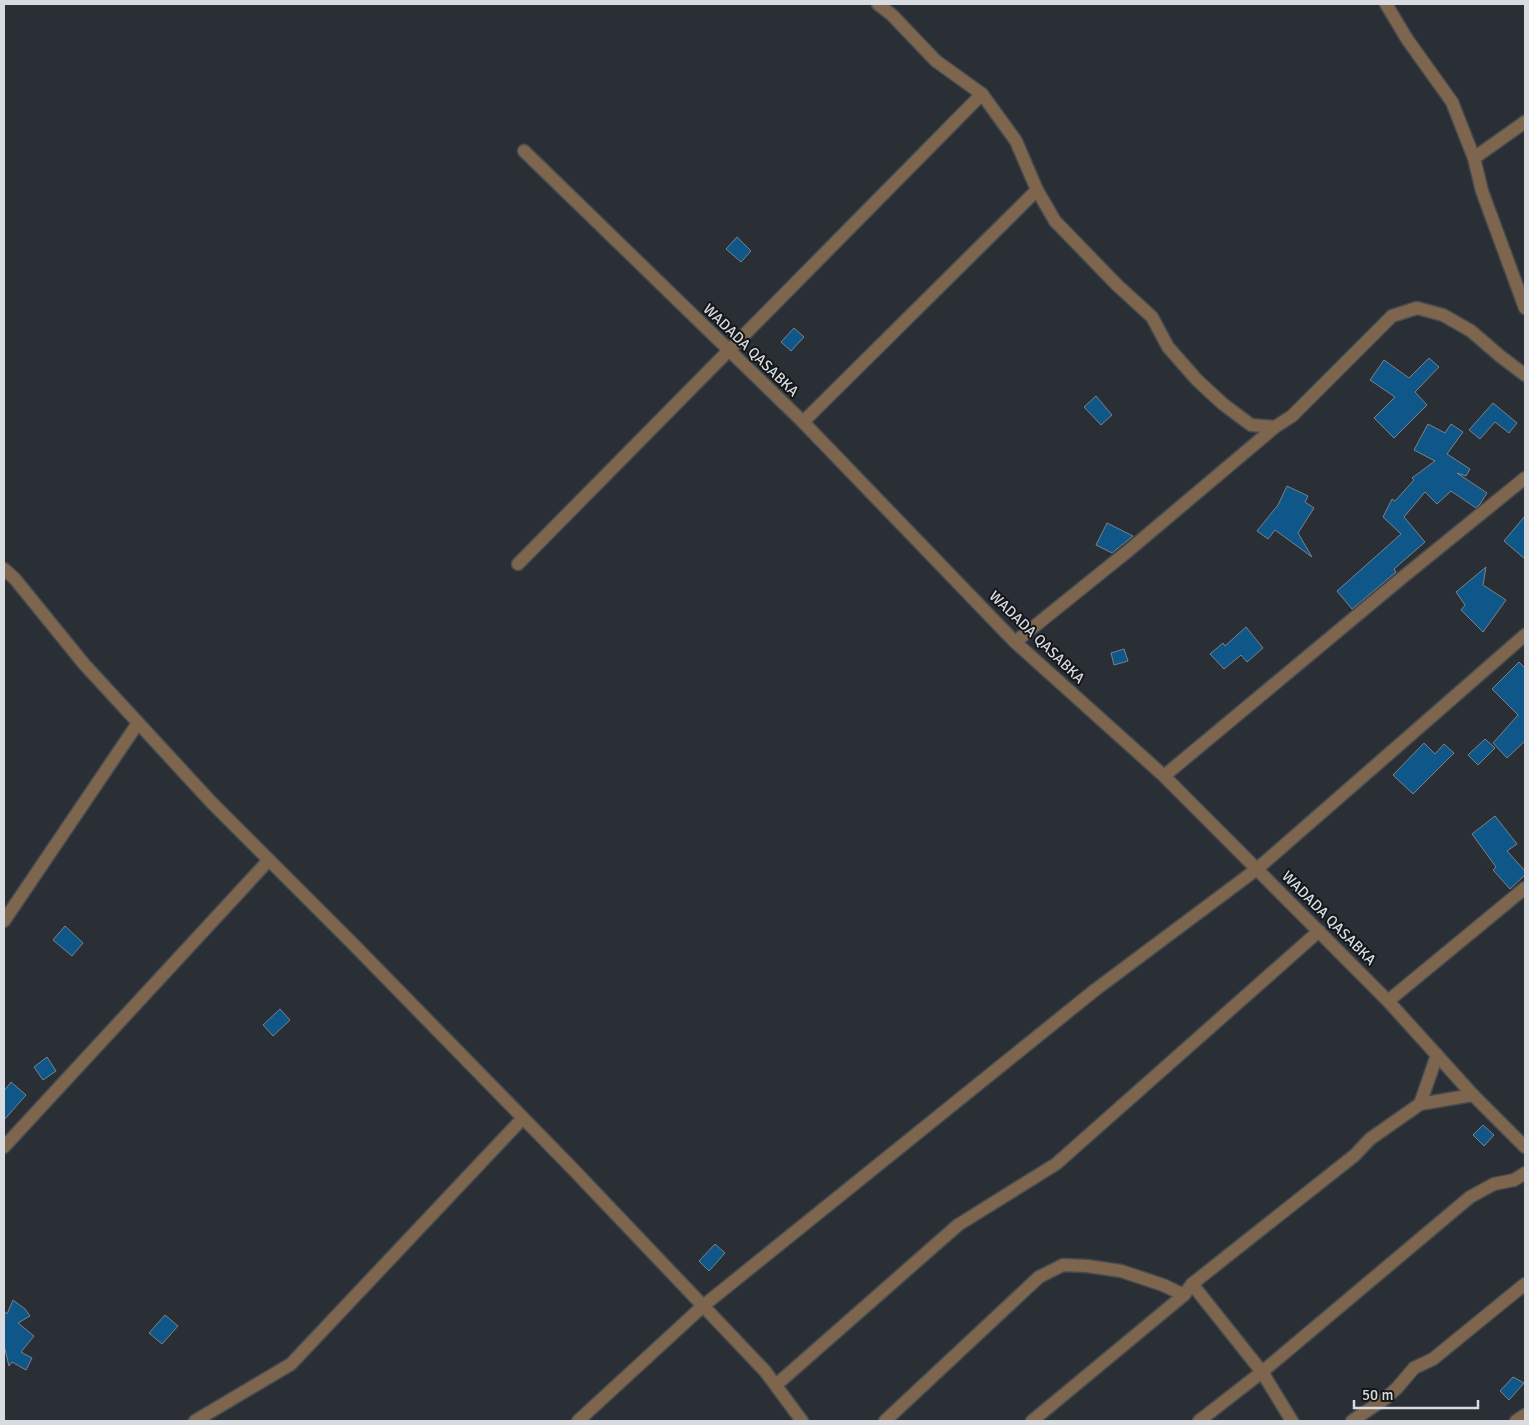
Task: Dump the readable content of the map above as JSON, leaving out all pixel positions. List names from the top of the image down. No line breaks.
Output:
{"streets":{"street":["WADADA QASABKA"]},"scale_bar":"50 m"}
